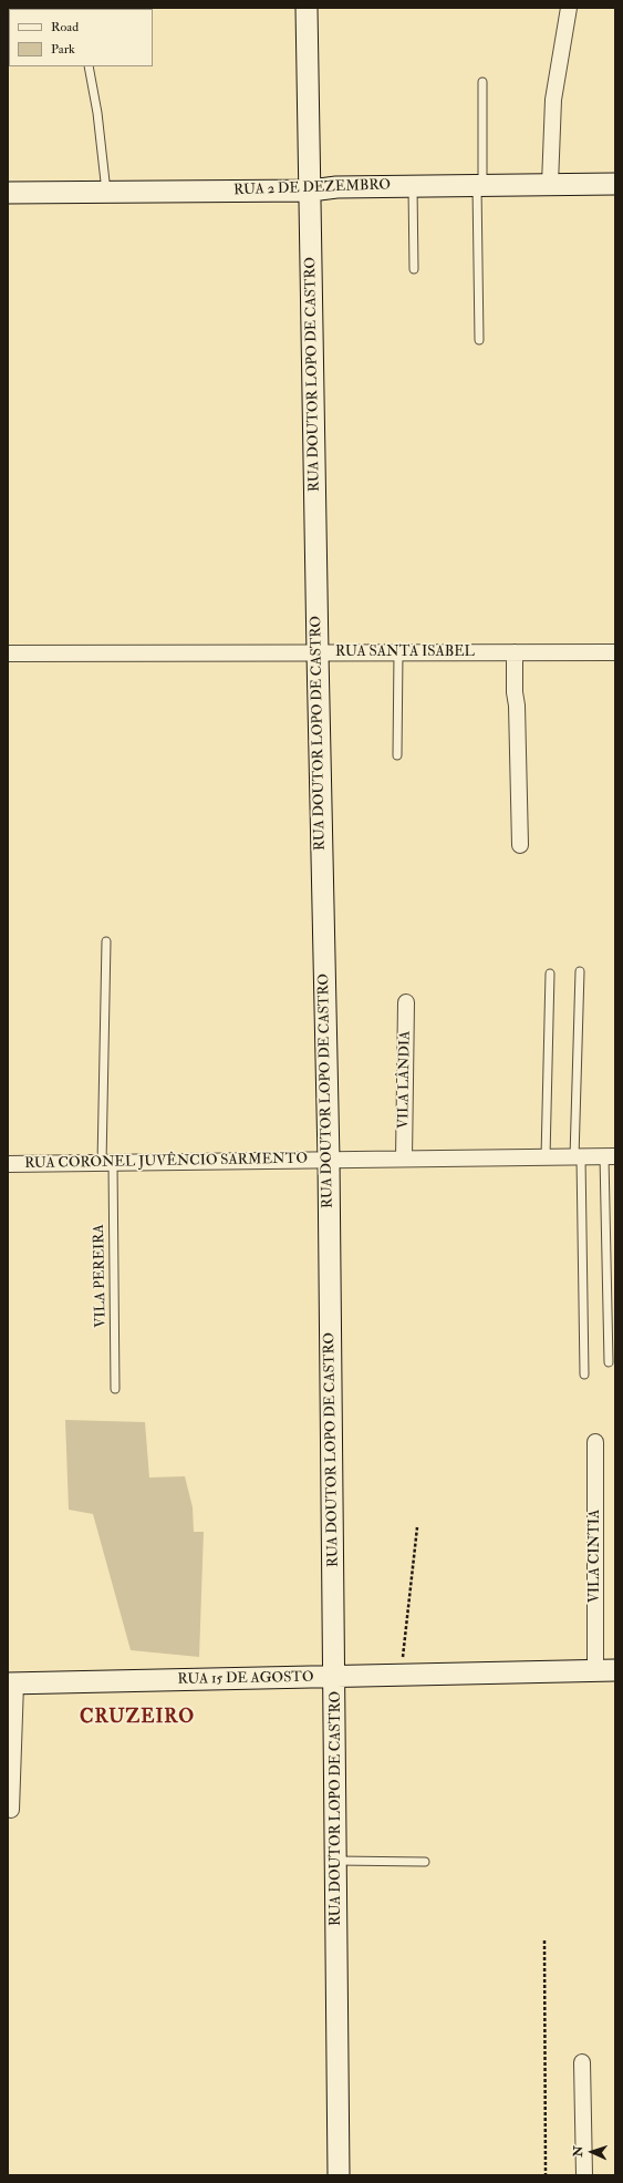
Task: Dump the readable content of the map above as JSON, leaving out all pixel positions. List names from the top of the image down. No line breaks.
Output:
{"streets":{"main road":["RUA 2 DE DEZEMBRO","RUA DOUTOR LOPO DE CASTRO","RUA 15 DE AGOSTO"],"street":["RUA SANTA ISABEL","VILA LÂNDIA","RUA CORONEL JUVÊNCIO SARMENTO","VILA CINTIA"],"lane":["VILA PEREIRA"]},"crossings":[["RUA 2 DE DEZEMBRO","RUA DOUTOR LOPO DE CASTRO"],["RUA DOUTOR LOPO DE CASTRO","RUA SANTA ISABEL"],["RUA DOUTOR LOPO DE CASTRO","RUA CORONEL JUVÊNCIO SARMENTO"],["RUA DOUTOR LOPO DE CASTRO","RUA 15 DE AGOSTO"],["VILA LÂNDIA","RUA CORONEL JUVÊNCIO SARMENTO"],["RUA CORONEL JUVÊNCIO SARMENTO","VILA PEREIRA"],["VILA CINTIA","RUA 15 DE AGOSTO"]],"districts":["CRUZEIRO"],"legend":["Road","Park"],"north":"left"}
